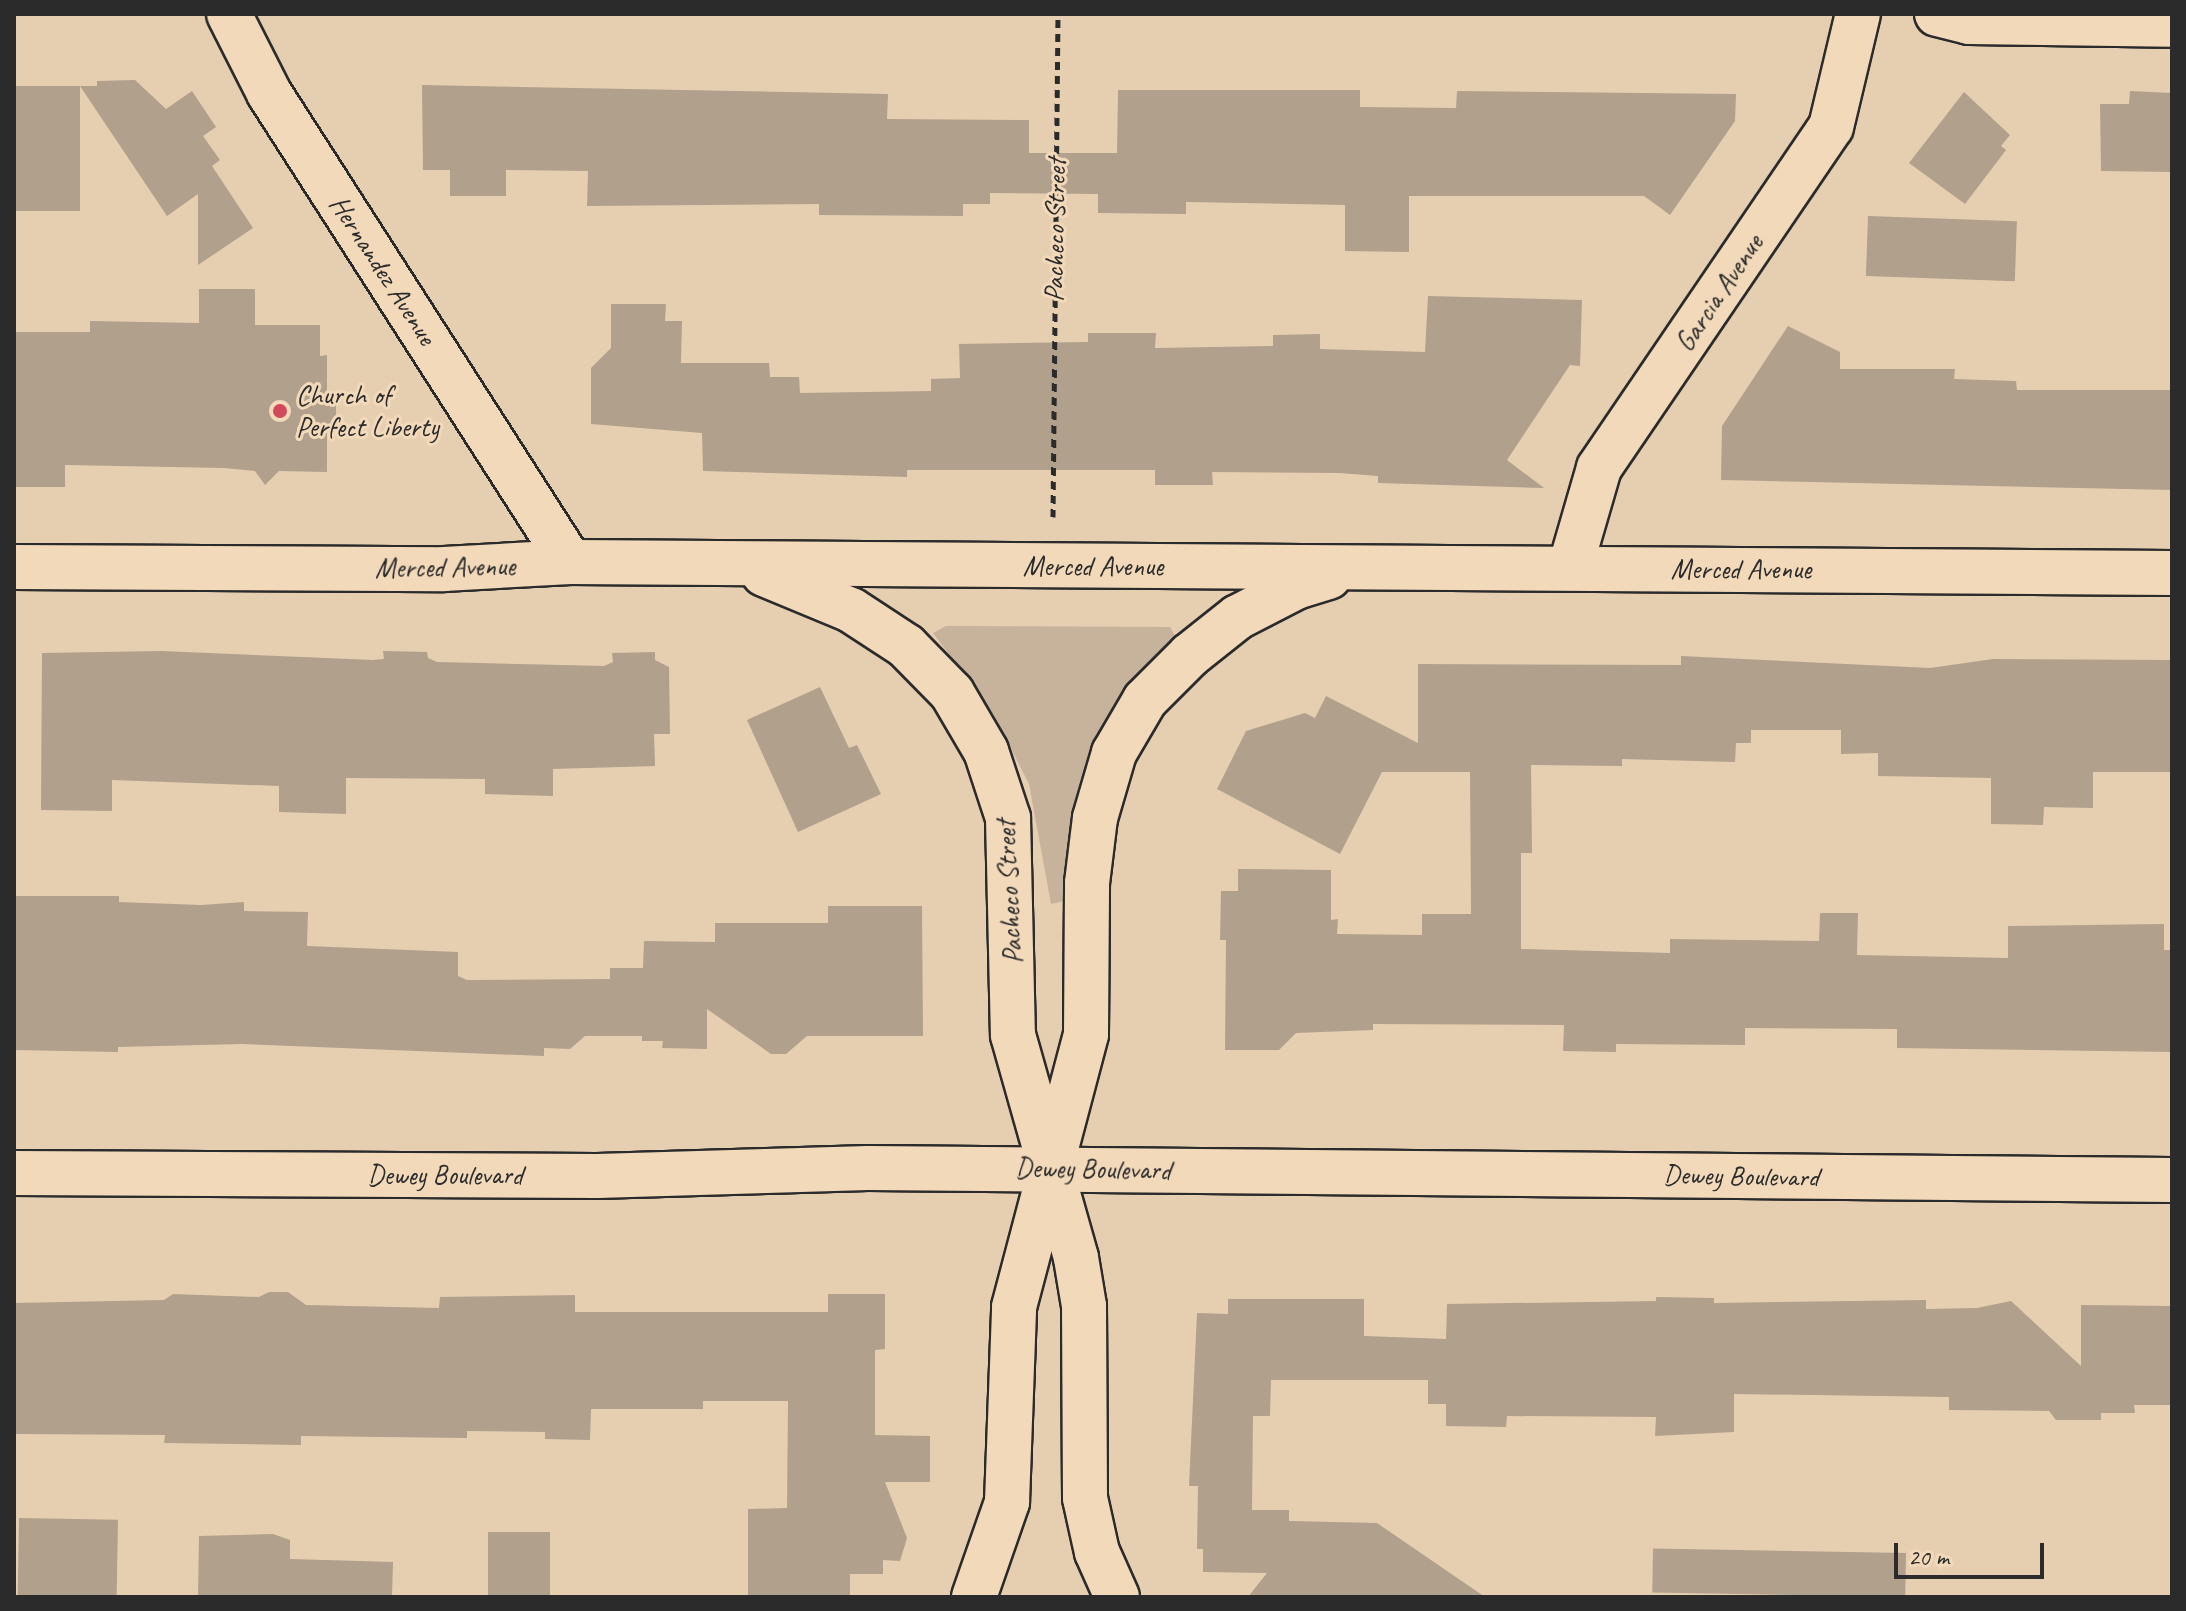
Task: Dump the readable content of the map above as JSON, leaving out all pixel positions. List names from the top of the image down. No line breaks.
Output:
{"streets":{"street":["Pacheco Street","Hernandez Avenue","Garcia Avenue","Merced Avenue","Dewey Boulevard"]},"crossings":[["Pacheco Street","Merced Avenue"],["Pacheco Street","Dewey Boulevard"],["Hernandez Avenue","Merced Avenue"],["Garcia Avenue","Merced Avenue"]],"places":["Church of Perfect Liberty"],"scale_bar":"20 m"}
